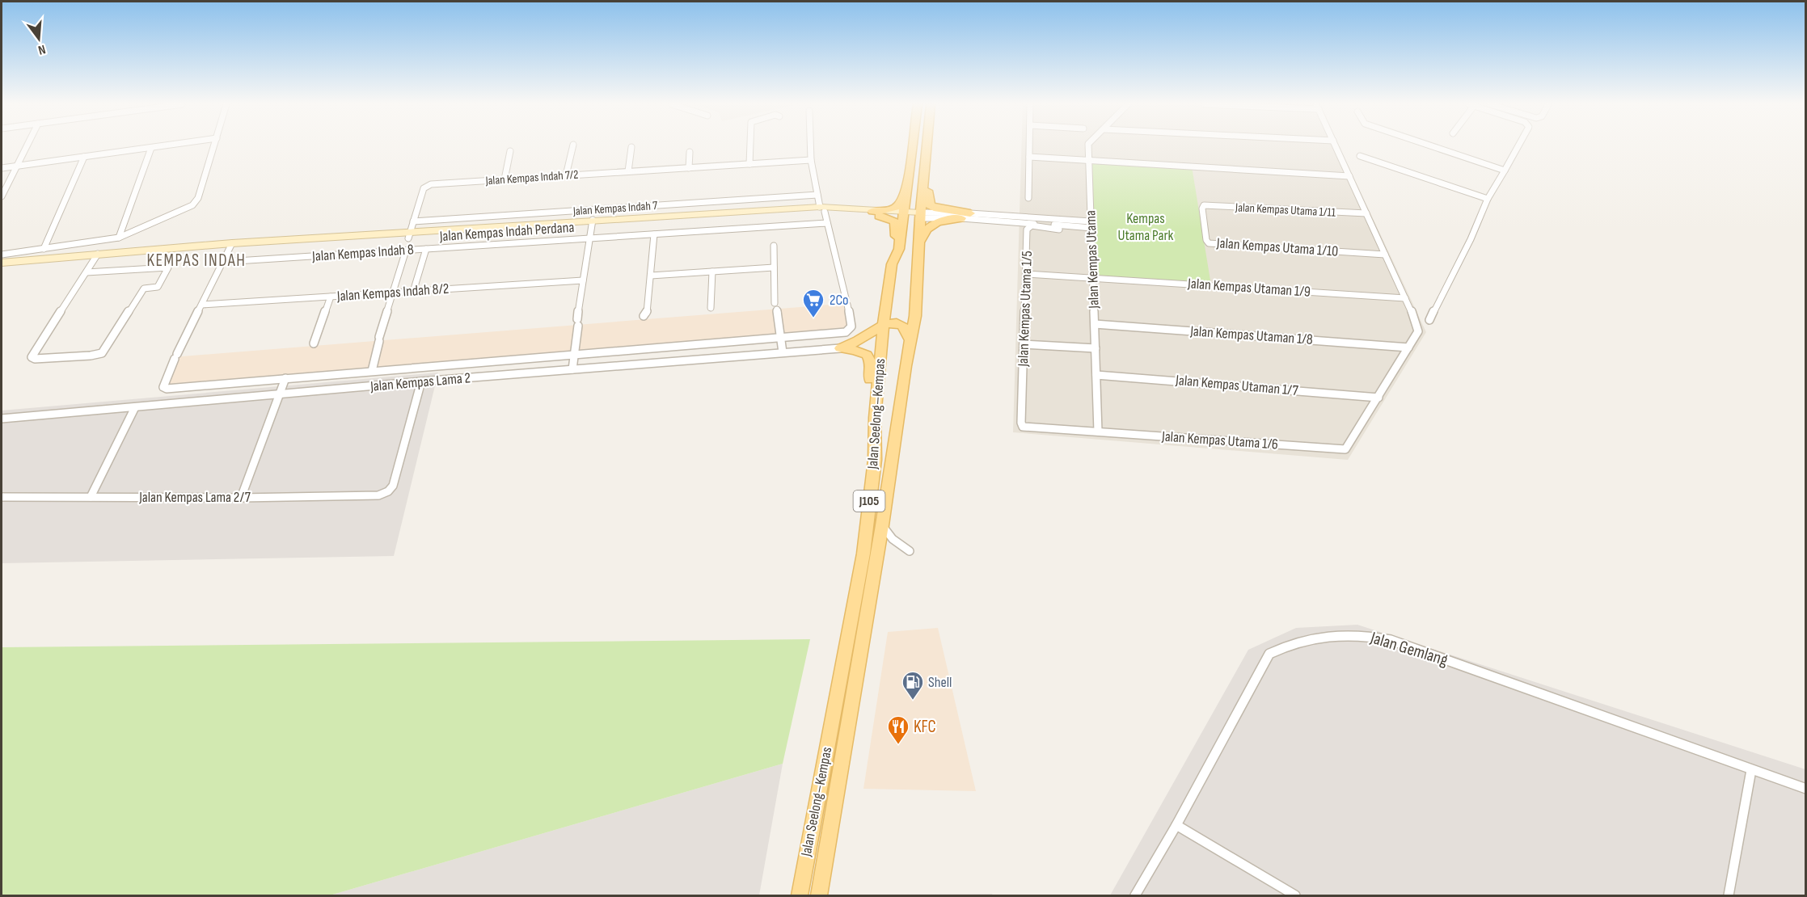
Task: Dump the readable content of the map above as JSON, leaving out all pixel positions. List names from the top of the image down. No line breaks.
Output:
{"streets":{"main road":["Jalan Seelong–Kempas","J105"],"street":["Jalan Kempas Indah 7/2","Jalan Kempas Indah 7","Jalan Kempas Utama 1/11","Jalan Kempas Indah Perdana","Jalan Kempas Utama 1/10","Jalan Kempas Indah 8","Jalan Kempas Utama","Jalan Kempas Utaman 1/9","Jalan Kempas Indah 8/2","Jalan Kempas Utama 1/5","Jalan Kempas Utaman 1/8","Jalan Kempas Lama 2","Jalan Kempas Utaman 1/7","Jalan Kempas Utama 1/6","Jalan Kempas Lama 2/7","Jalan Gemlang"]},"crossings":[["Jalan Kempas Indah 7/2","Jalan Kempas Indah 7"],["Jalan Kempas Indah 7/2","Jalan Kempas Indah Perdana"],["Jalan Kempas Utama 1/11","Jalan Kempas Utama 1/10"],["Jalan Kempas Indah Perdana","Jalan Seelong–Kempas"],["Jalan Kempas Utama","Jalan Kempas Utaman 1/9"],["Jalan Kempas Utama","Jalan Kempas Utaman 1/8"],["Jalan Kempas Utama","Jalan Kempas Utaman 1/7"],["Jalan Kempas Utama","Jalan Kempas Utama 1/6"],["Jalan Kempas Utaman 1/9","Jalan Kempas Utama 1/5"],["Jalan Kempas Utama 1/5","Jalan Kempas Utama 1/6"],["Jalan Kempas Lama 2","Jalan Kempas Lama 2/7"],["Jalan Kempas Utaman 1/7","Jalan Kempas Utama 1/6"]],"districts":["KEMPAS INDAH"],"parks":["Kempas Utama Park"],"places":{"supermarket":["2Co"],"fuel station":["Shell"],"restaurant":["KFC"]},"north":"bottom"}
